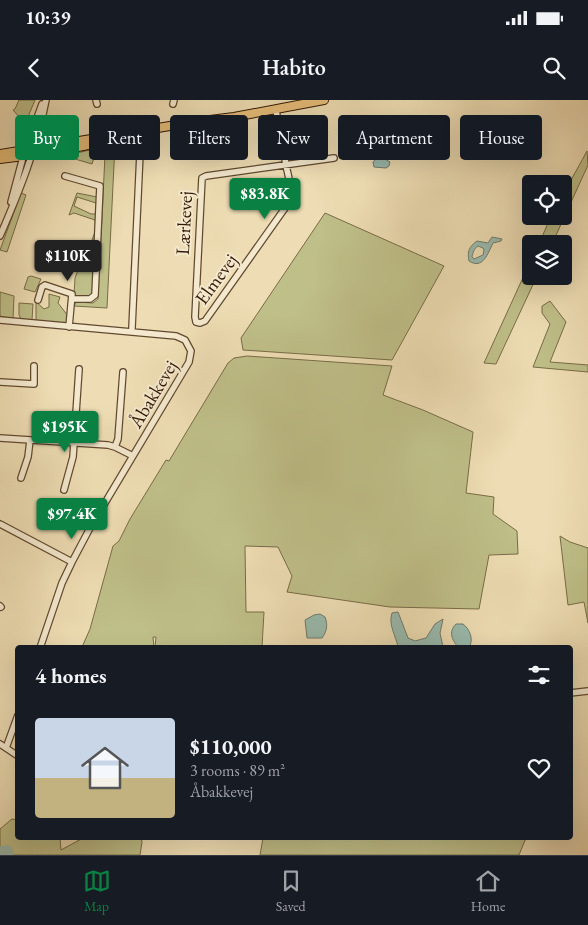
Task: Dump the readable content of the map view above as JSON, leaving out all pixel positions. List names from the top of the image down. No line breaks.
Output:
{"streets":{"street":["Lærkevej","Elmevej","Åbakkevej"]},"crossings":[["Lærkevej","Elmevej"]],"page":{"status":"10:39","header":"Habito","chip":["Buy","Rent","Filters","New","Apartment","House"],"price":["$83.8K","$110K","$195K","$97.4K"],"heading":"4 homes","list":[{"name":"$110,000","note":"3 rooms · 89 m² · Åbakkevej"}],"tabs":["Map","Saved","Home"]}}
